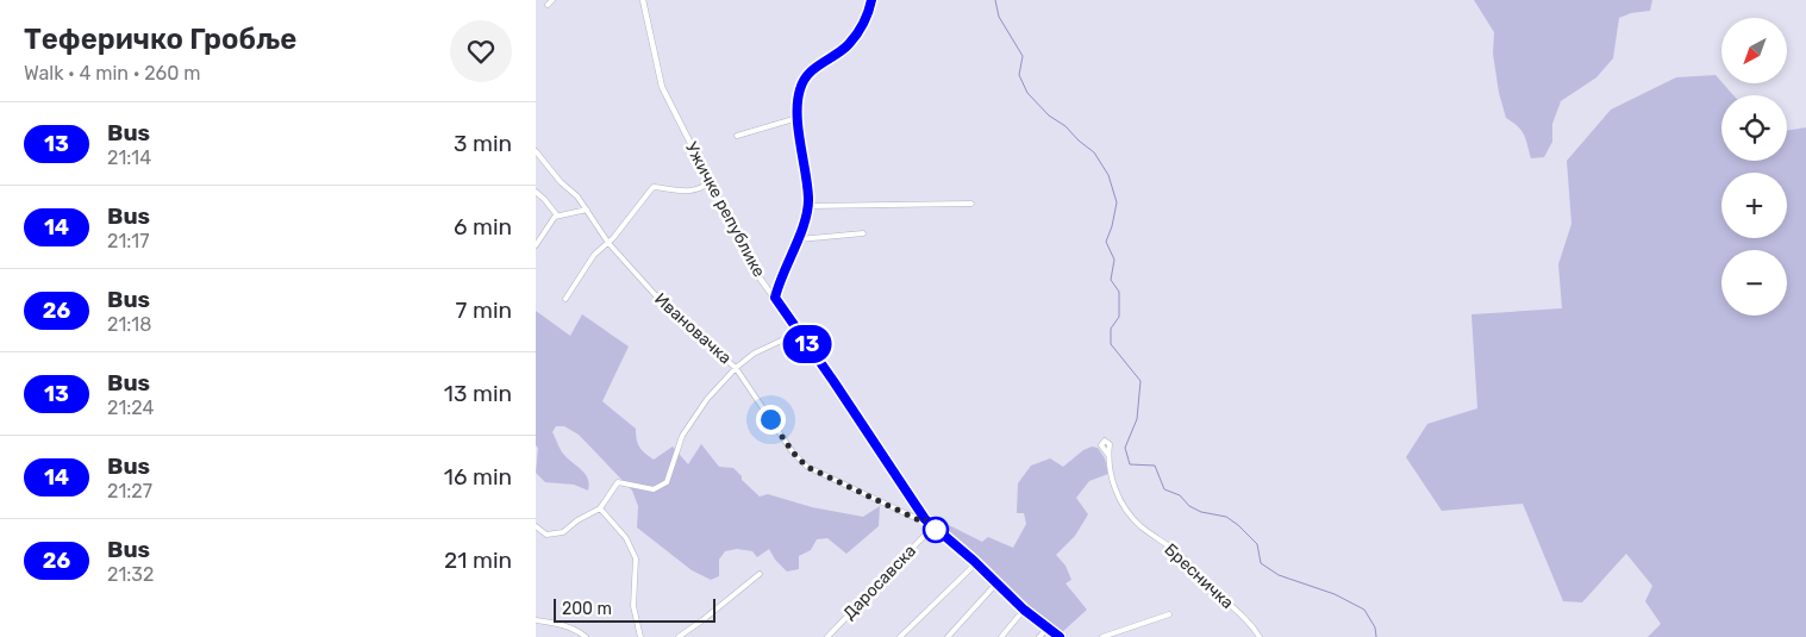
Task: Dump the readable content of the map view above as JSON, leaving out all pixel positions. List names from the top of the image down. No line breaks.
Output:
{"streets":{"street":["Ужичке републике","Ивановачка","Бресничка","Даросавска"]},"crossings":[["Ужичке републике","Ивановачка"],["Ужичке републике","Даросавска"]],"lines":["bus line 13"],"scale_bar":"200 m","north":"bottom left","page":{"heading":["Теферичко Гробље","Walk · 4 min · 260 m"],"on_map":"13","map_buttons":["+","−"],"list":[{"mark":"13","name":"Bus","note":"21:14","value":"3 min"},{"mark":"14","name":"Bus","note":"21:17","value":"6 min"},{"mark":"26","name":"Bus","note":"21:18","value":"7 min"},{"mark":"13","name":"Bus","note":"21:24","value":"13 min"},{"mark":"14","name":"Bus","note":"21:27","value":"16 min"},{"mark":"26","name":"Bus","note":"21:32","value":"21 min"}],"scale":"200 m"}}
